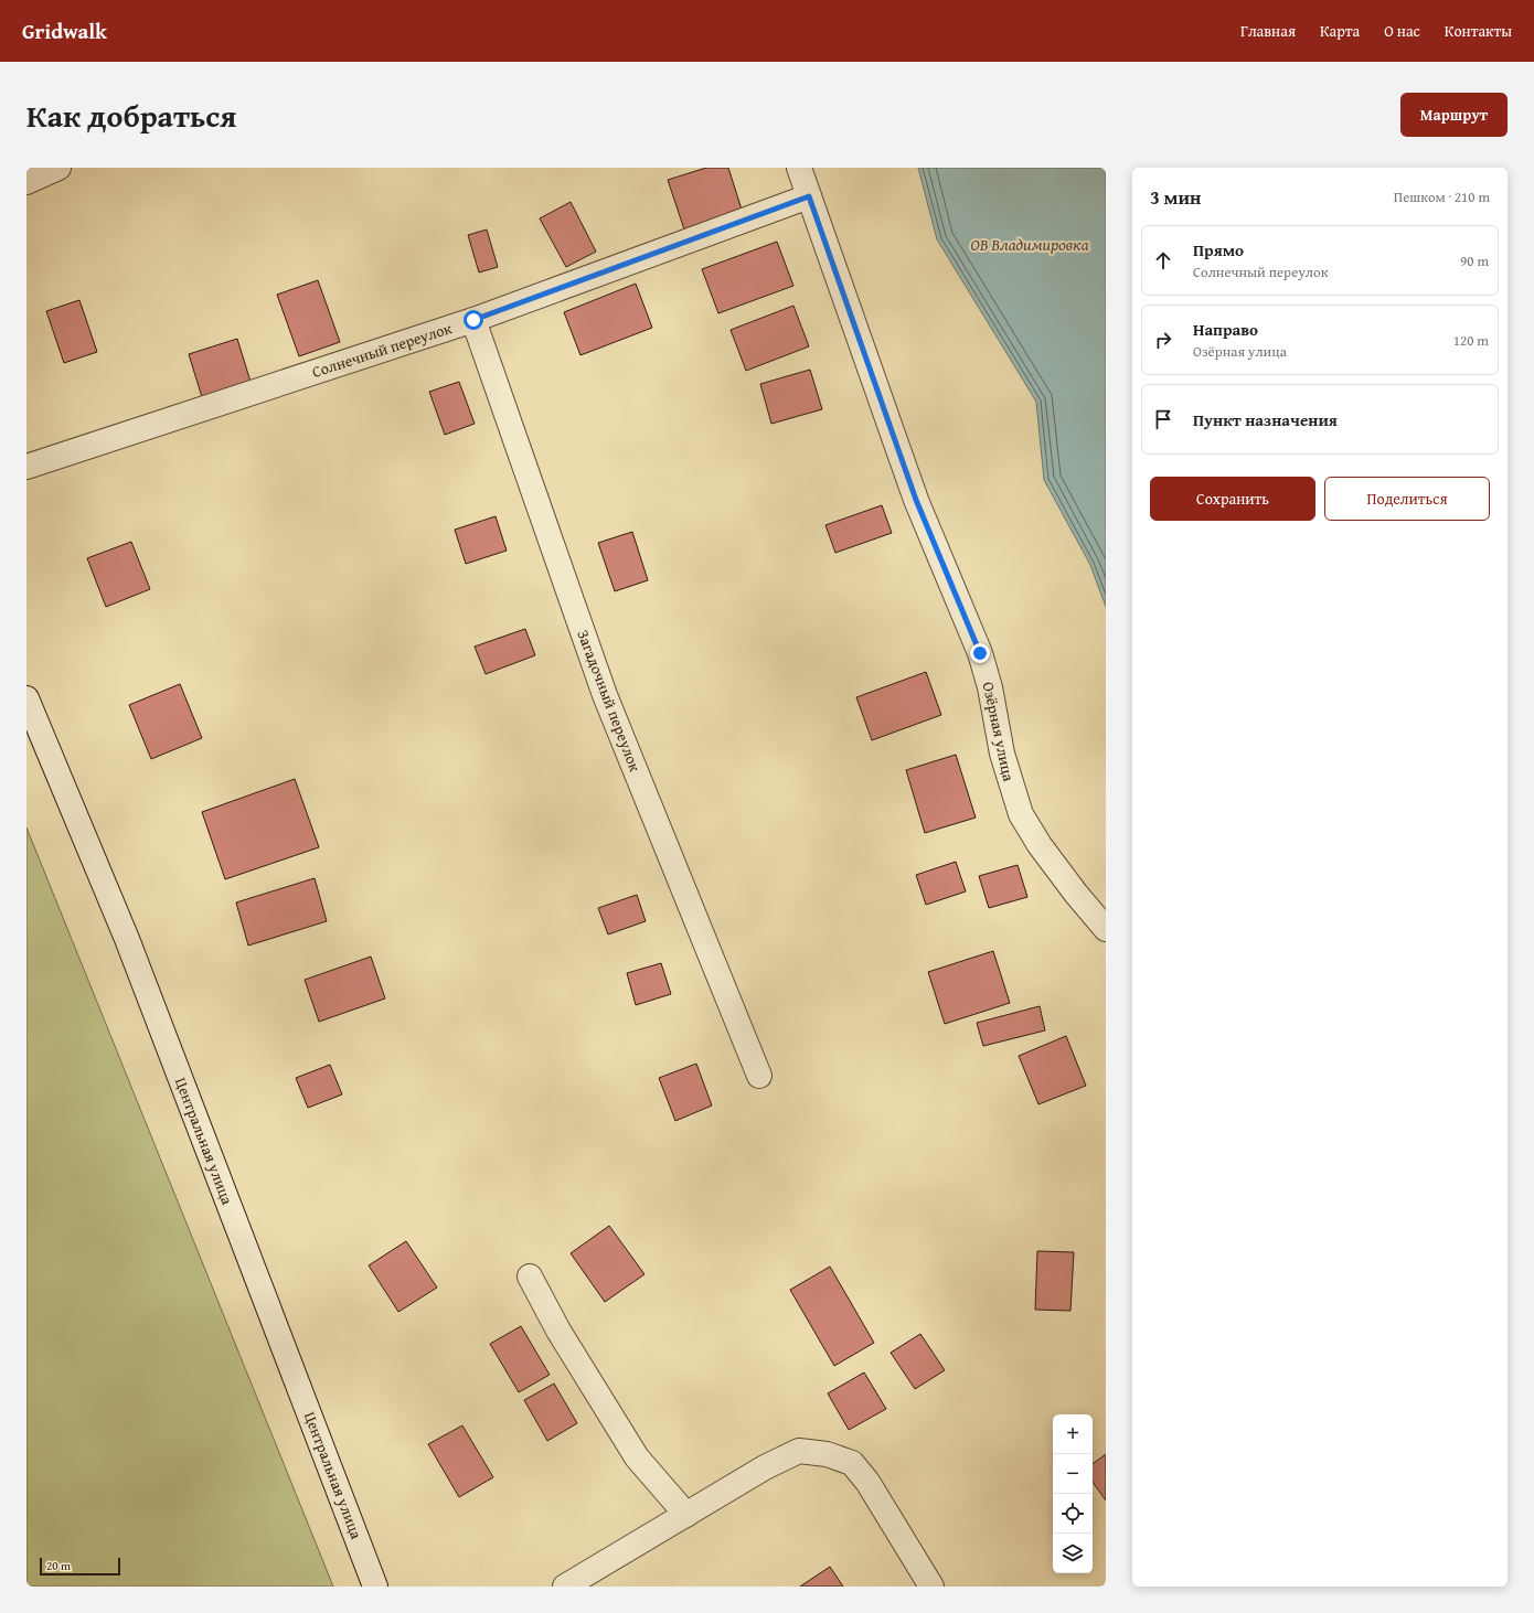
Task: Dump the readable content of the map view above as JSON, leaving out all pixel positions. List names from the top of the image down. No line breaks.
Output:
{"streets":{"street":["Солнечный переулок","Загадочный переулок","Озёрная улица","Центральная улица"]},"crossings":[["Солнечный переулок","Загадочный переулок"],["Солнечный переулок","Озёрная улица"]],"water":["ОВ Владимировка"],"scale_bar":"20 m","page":{"header":"Gridwalk","nav":["Главная","Карта","О нас","Контакты"],"title":"Как добраться","buttons":["Маршрут",["Сохранить","Поделиться"]],"heading":["3 мин","Пешком · 210 m"],"list":[["Прямо","Солнечный переулок","90 m"],["Направо","Озёрная улица","120 m"],"Пункт назначения"],"map_buttons":["+","−"],"scale":"20 m"}}
